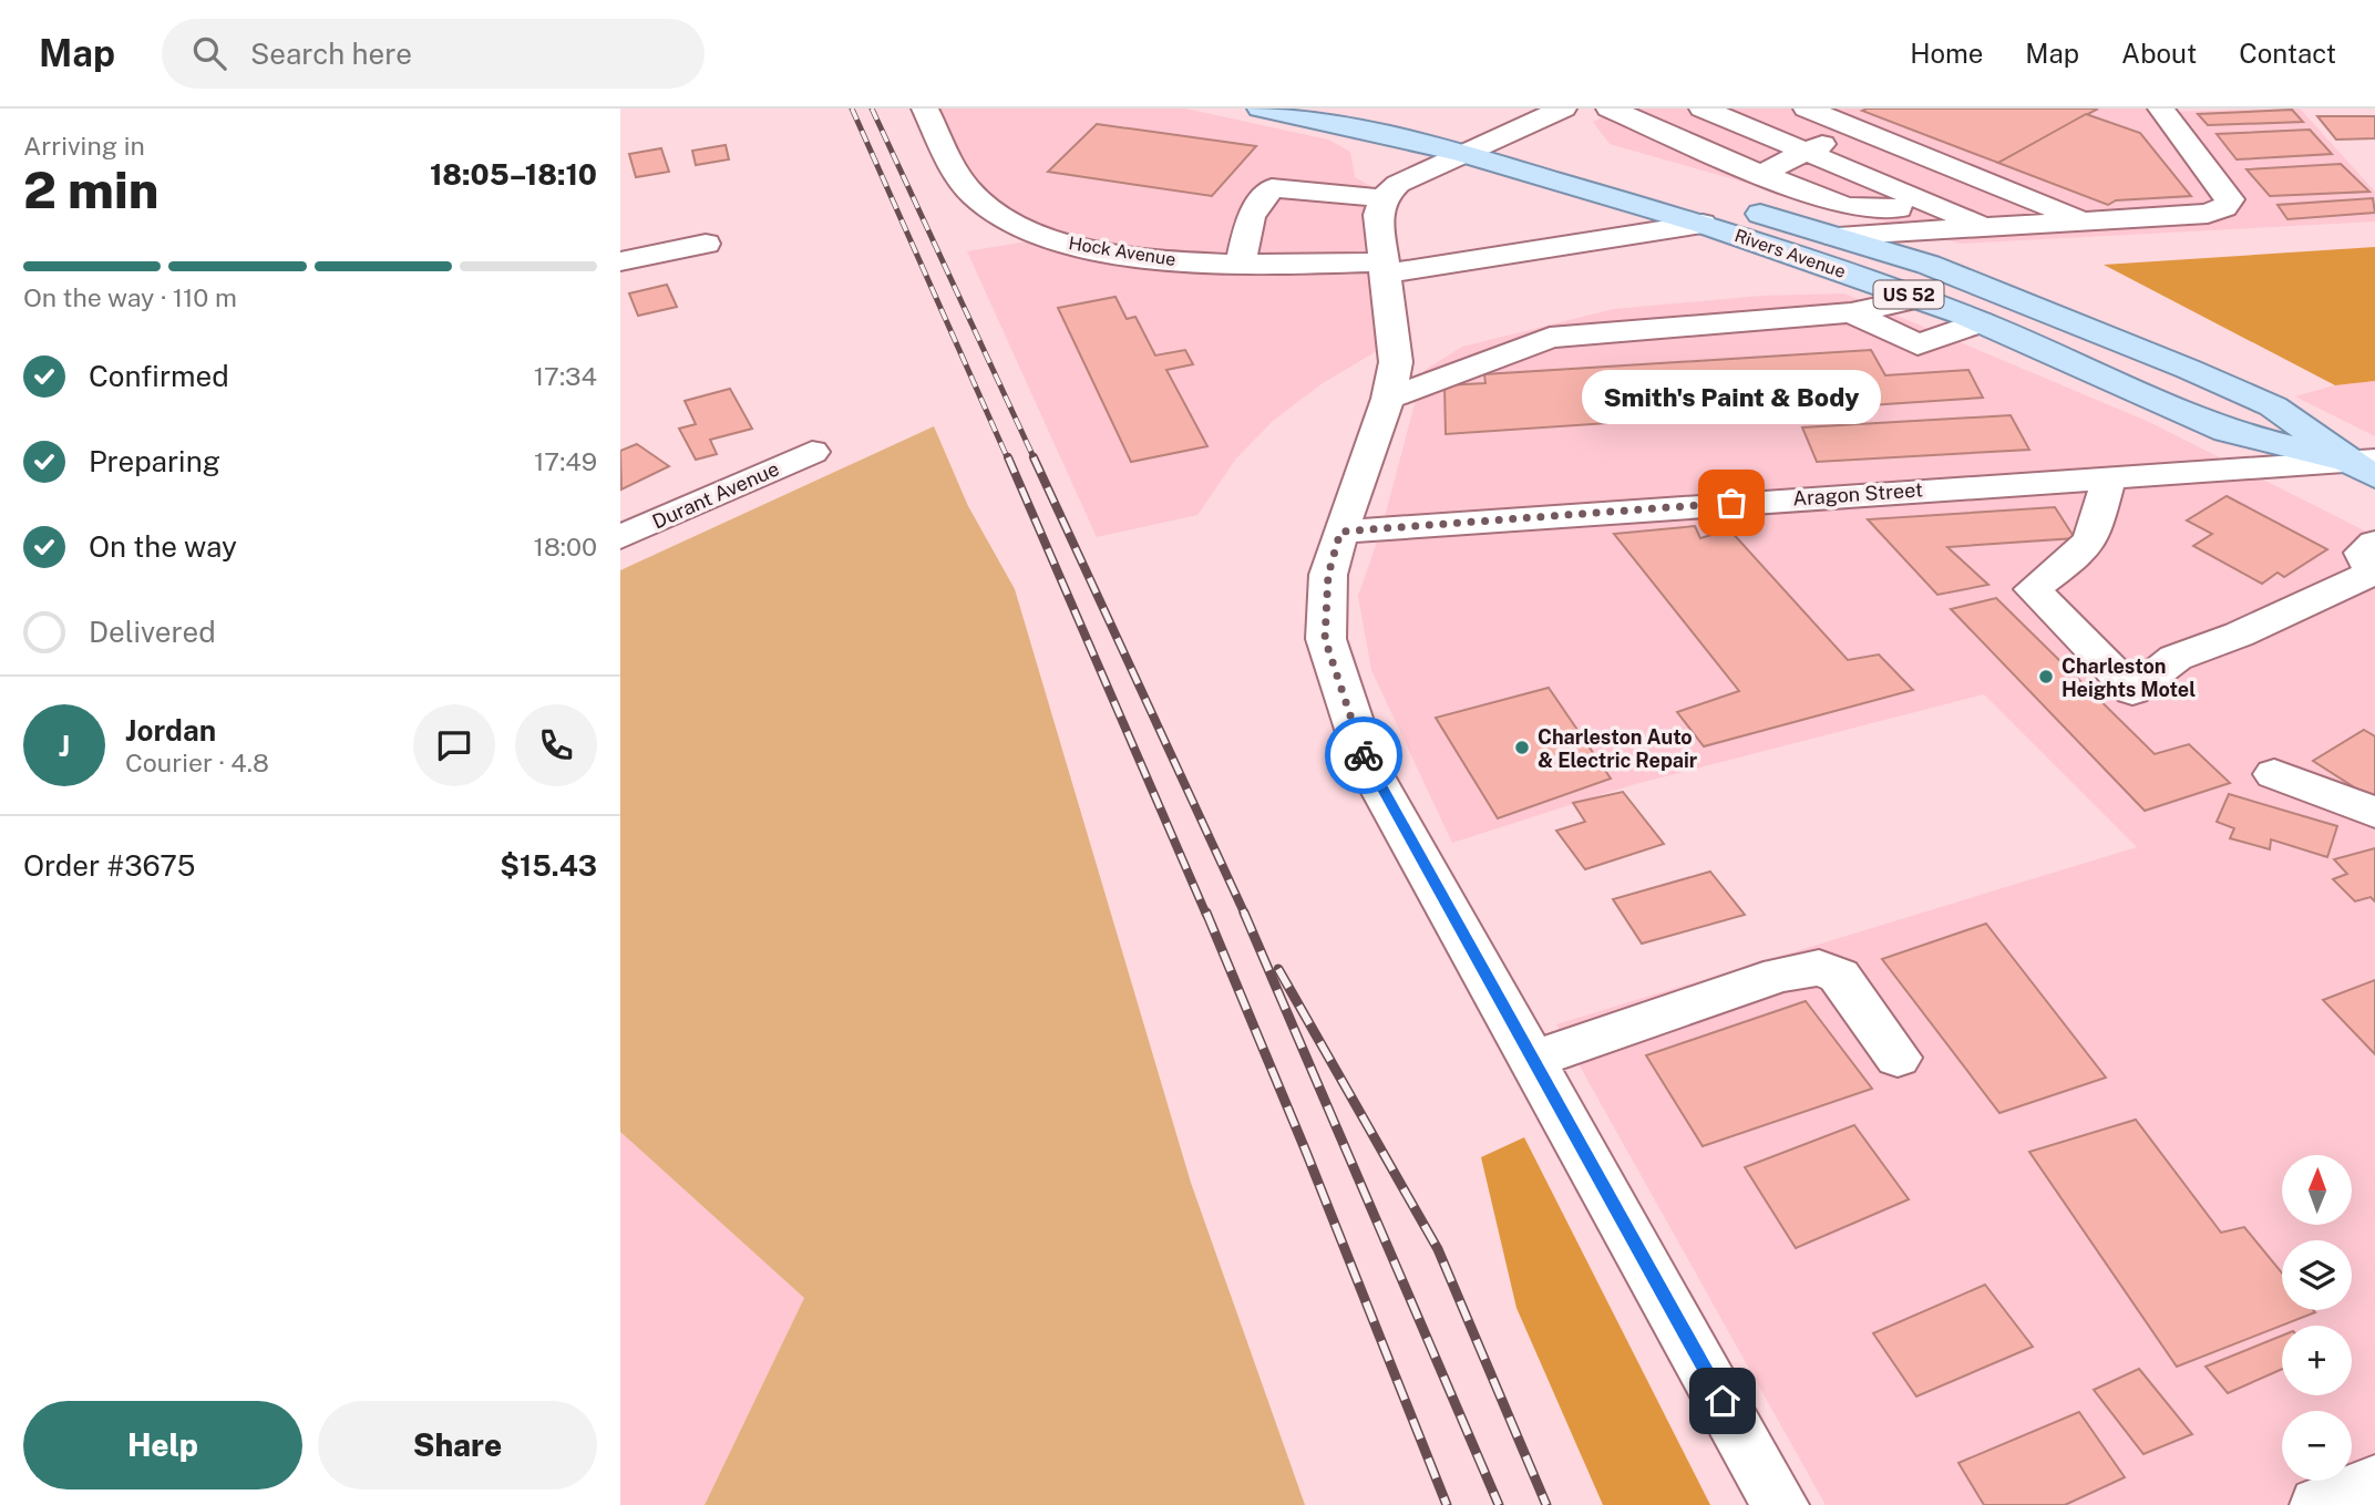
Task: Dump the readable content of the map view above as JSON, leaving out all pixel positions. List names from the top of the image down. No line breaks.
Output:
{"streets":{"main road":["Rivers Avenue","US 52"],"street":["Hock Avenue","Aragon Street","Durant Avenue"]},"crossings":[["Hock Avenue","Rivers Avenue"],["Rivers Avenue","Aragon Street"]],"places":["Smith's Paint & Body","Charleston Heights Motel","Charleston Auto & Electric Repair"],"north":"top","page":{"header":"Map","search":"Search here","nav":["Home","Map","About","Contact"],"heading":["2 min","Arriving in","18:05–18:10"],"panel":["Jordan","Courier · 4.8","Order #3675","$15.43"],"bar":"On the way · 110 m","list":[["Confirmed","17:34"],["Preparing","17:49"],["On the way","18:00"],"Delivered"],"bubble":"Smith's Paint & Body","round":"J","map_buttons":["+","−"],"buttons":["Help","Share"]}}
